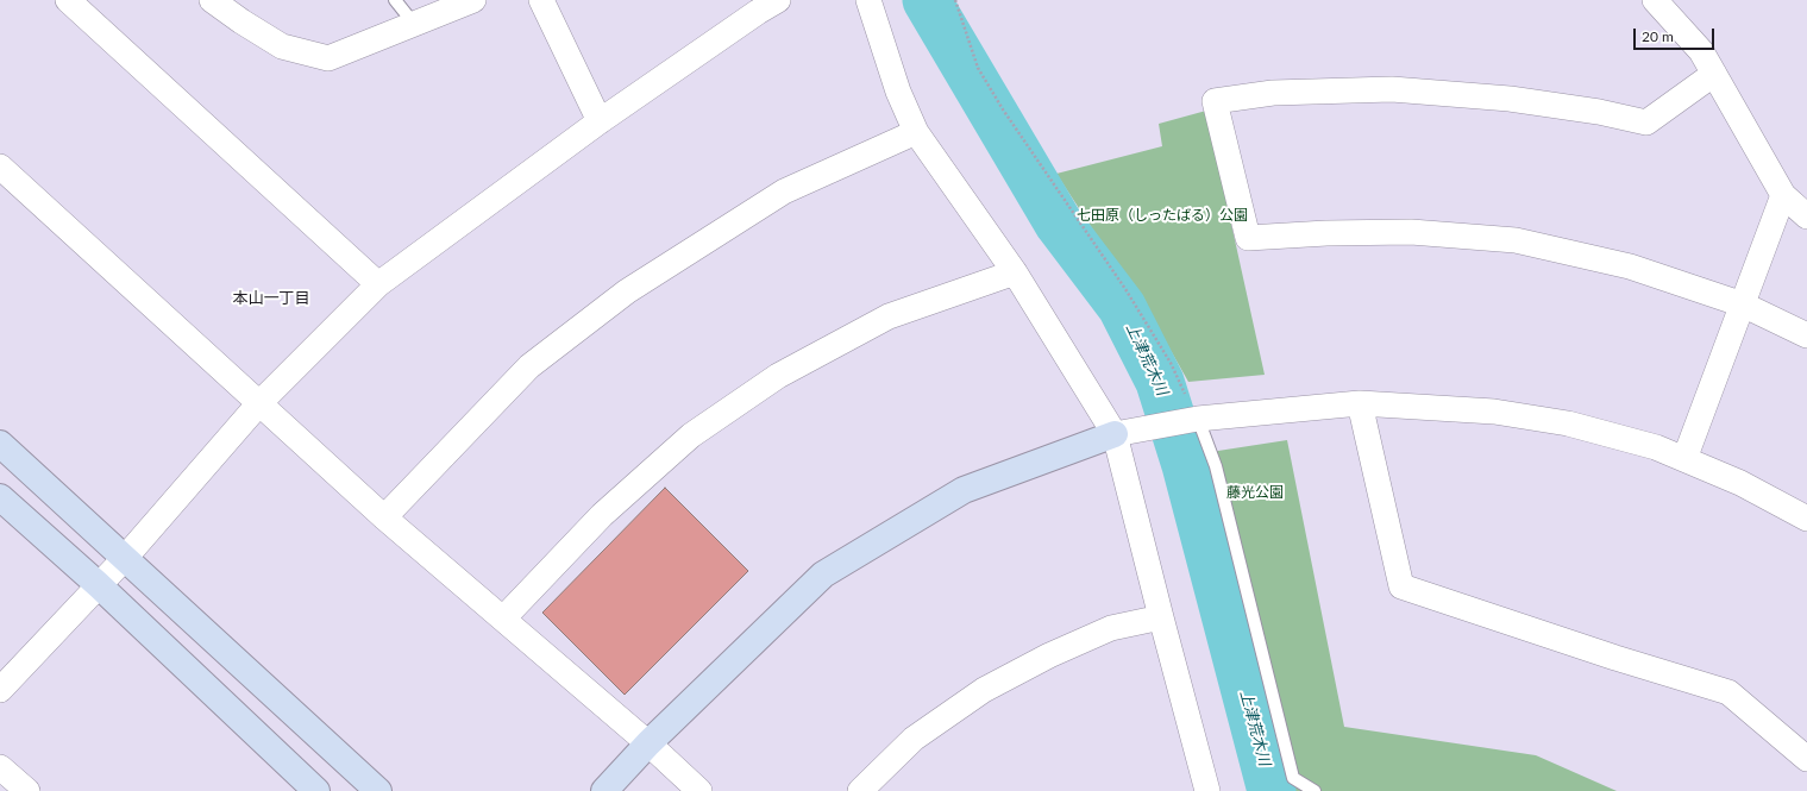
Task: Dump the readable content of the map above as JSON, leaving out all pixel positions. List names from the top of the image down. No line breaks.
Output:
{"districts":["本山一丁目"],"water":["上津荒木川"],"parks":["七田原（しったばる）公園","藤光公園"],"scale_bar":"20 m"}
